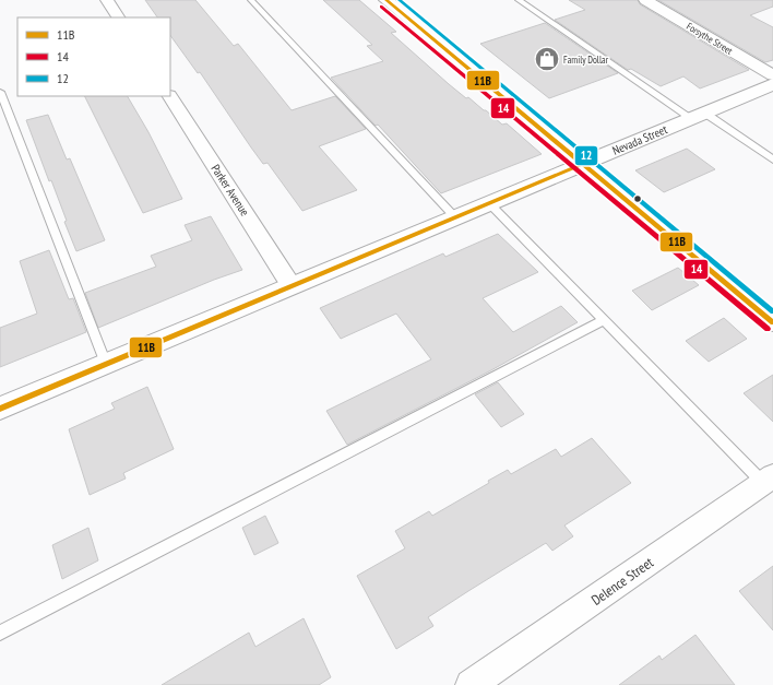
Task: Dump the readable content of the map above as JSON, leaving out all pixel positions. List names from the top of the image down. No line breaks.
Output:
{"streets":{"street":["Forsythe Street","Nevada Street","Parker Avenue","Delence Street"]},"crossings":[["Nevada Street","Parker Avenue"]],"places":{"shop":["Family Dollar"]},"lines":["transit line 11B","transit line 12","transit line 14"],"legend":["11B","14","12"]}
